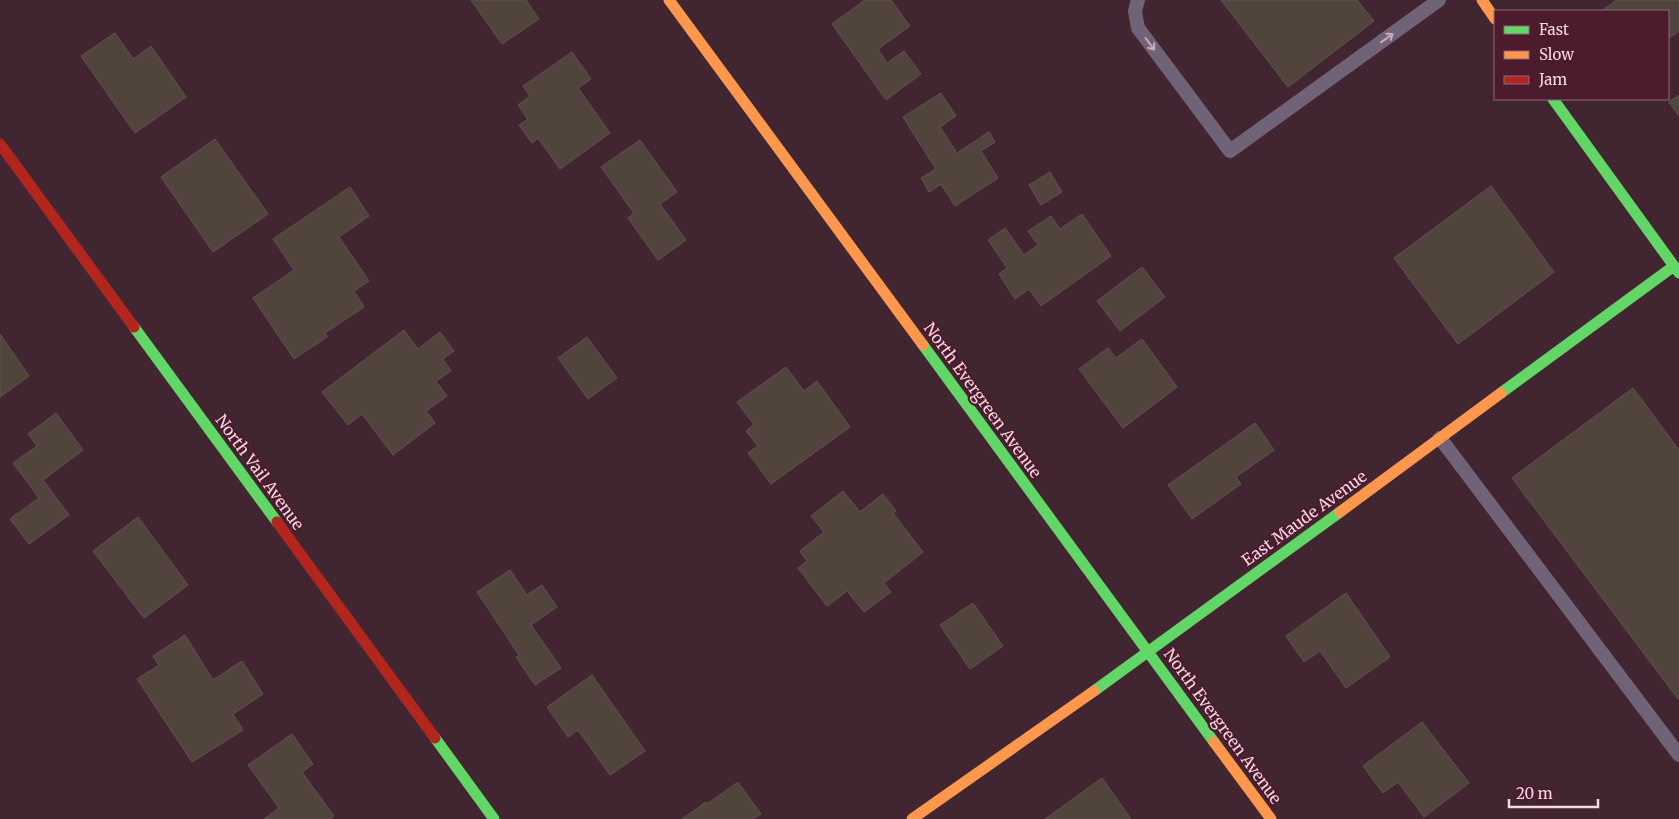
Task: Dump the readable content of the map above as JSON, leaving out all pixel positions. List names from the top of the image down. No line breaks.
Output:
{"streets":{"street":["North Evergreen Avenue","North Vail Avenue","East Maude Avenue"]},"crossings":[["North Evergreen Avenue","East Maude Avenue"]],"legend":["Fast","Slow","Jam"],"scale_bar":"20 m"}
